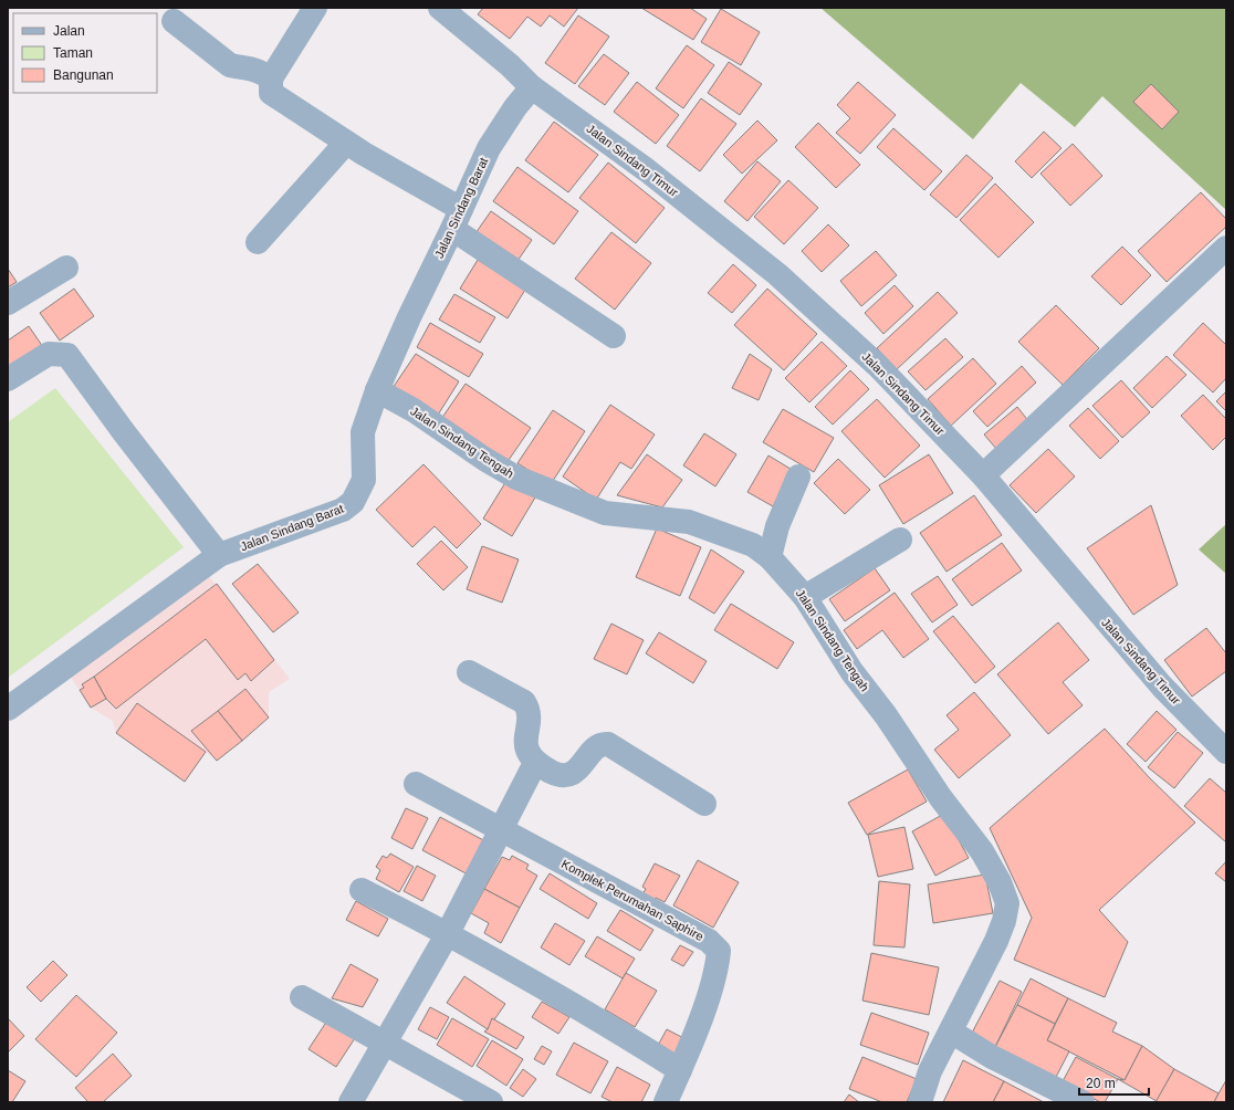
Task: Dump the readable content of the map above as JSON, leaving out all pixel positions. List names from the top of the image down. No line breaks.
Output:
{"streets":{"street":["Jalan Sindang Timur","Jalan Sindang Barat","Jalan Sindang Tengah","Komplek Perumahan Saphire"]},"crossings":[["Jalan Sindang Timur","Jalan Sindang Barat"],["Jalan Sindang Barat","Jalan Sindang Tengah"]],"legend":["Jalan","Taman","Bangunan"],"scale_bar":"20 m"}
